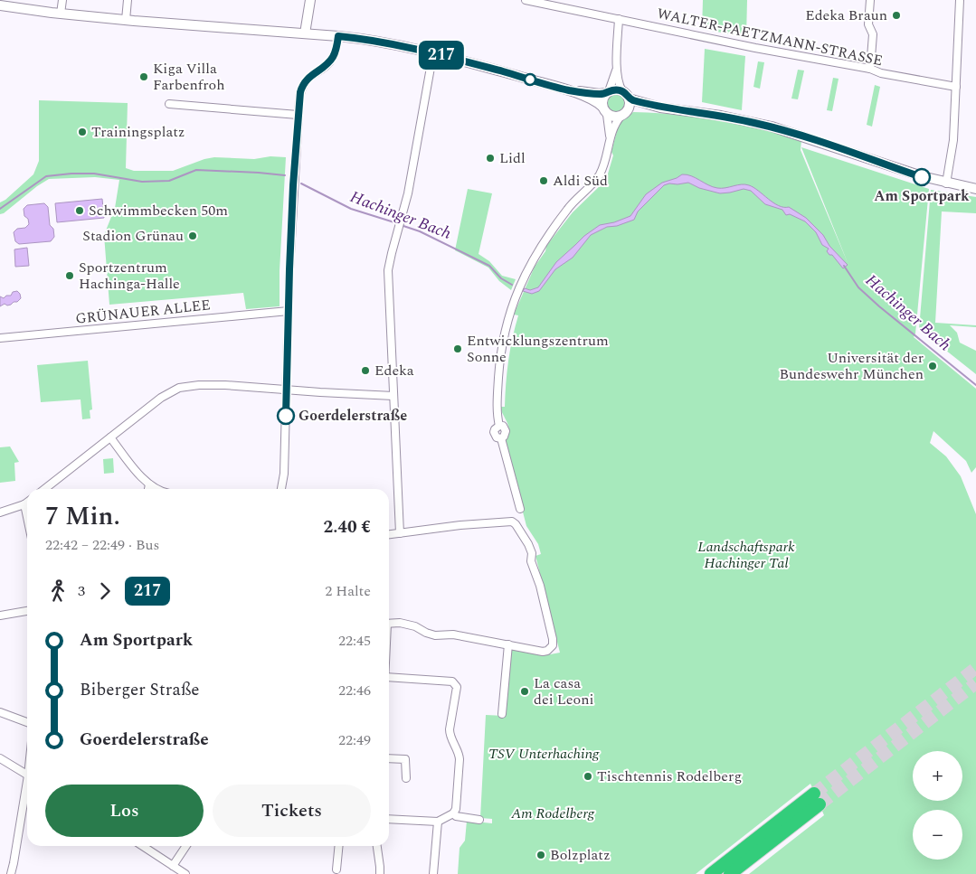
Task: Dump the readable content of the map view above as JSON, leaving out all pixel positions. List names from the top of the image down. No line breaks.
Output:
{"streets":{"street":["WALTER-PAETZMANN-STRASSE","GRÜNAUER ALLEE"]},"water":["Hachinger Bach"],"parks":["Landschaftspark Hachinger Tal","TSV Unterhaching","Am Rodelberg"],"places":["Edeka Braun","Kiga Villa Farbenfroh","Trainingsplatz","Lidl","Am Sportpark","Aldi Süd","Schwimmbecken 50m","Stadion Grünau","Sportzentrum Hachinga-Halle","Entwicklungszentrum Sonne","Universität der Bundeswehr München","Edeka","Goerdelerstraße","La casa dei Leoni","Tischtennis Rodelberg","Bolzplatz"],"lines":["bus line 217"],"page":{"on_map":"217","heading":["7 Min.","22:42 – 22:49 · Bus","2.40 €"],"legs":["3","217","2 Halte"],"list":[{"name":"Am Sportpark","value":"22:45"},{"name":"Biberger Straße","value":"22:46"},{"name":"Goerdelerstraße","value":"22:49"}],"map_buttons":["+","−"],"buttons":["Los","Tickets"]}}
